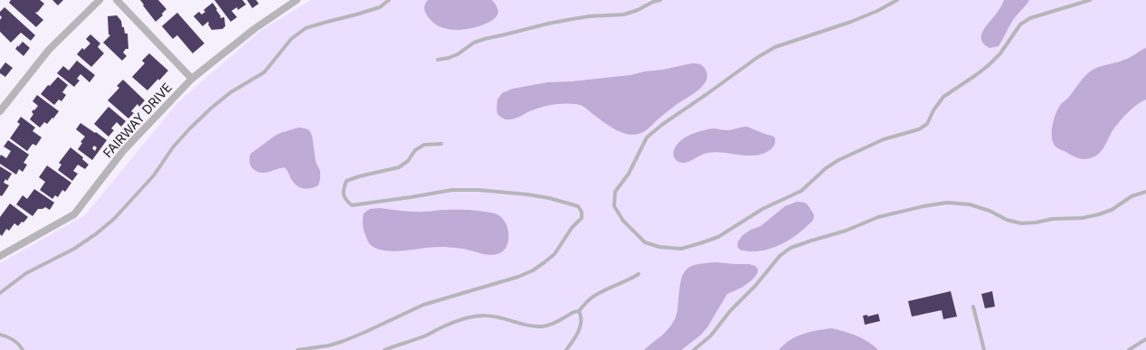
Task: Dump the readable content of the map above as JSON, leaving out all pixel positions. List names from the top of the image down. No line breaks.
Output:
{"streets":{"street":["FAIRWAY DRIVE"]}}
